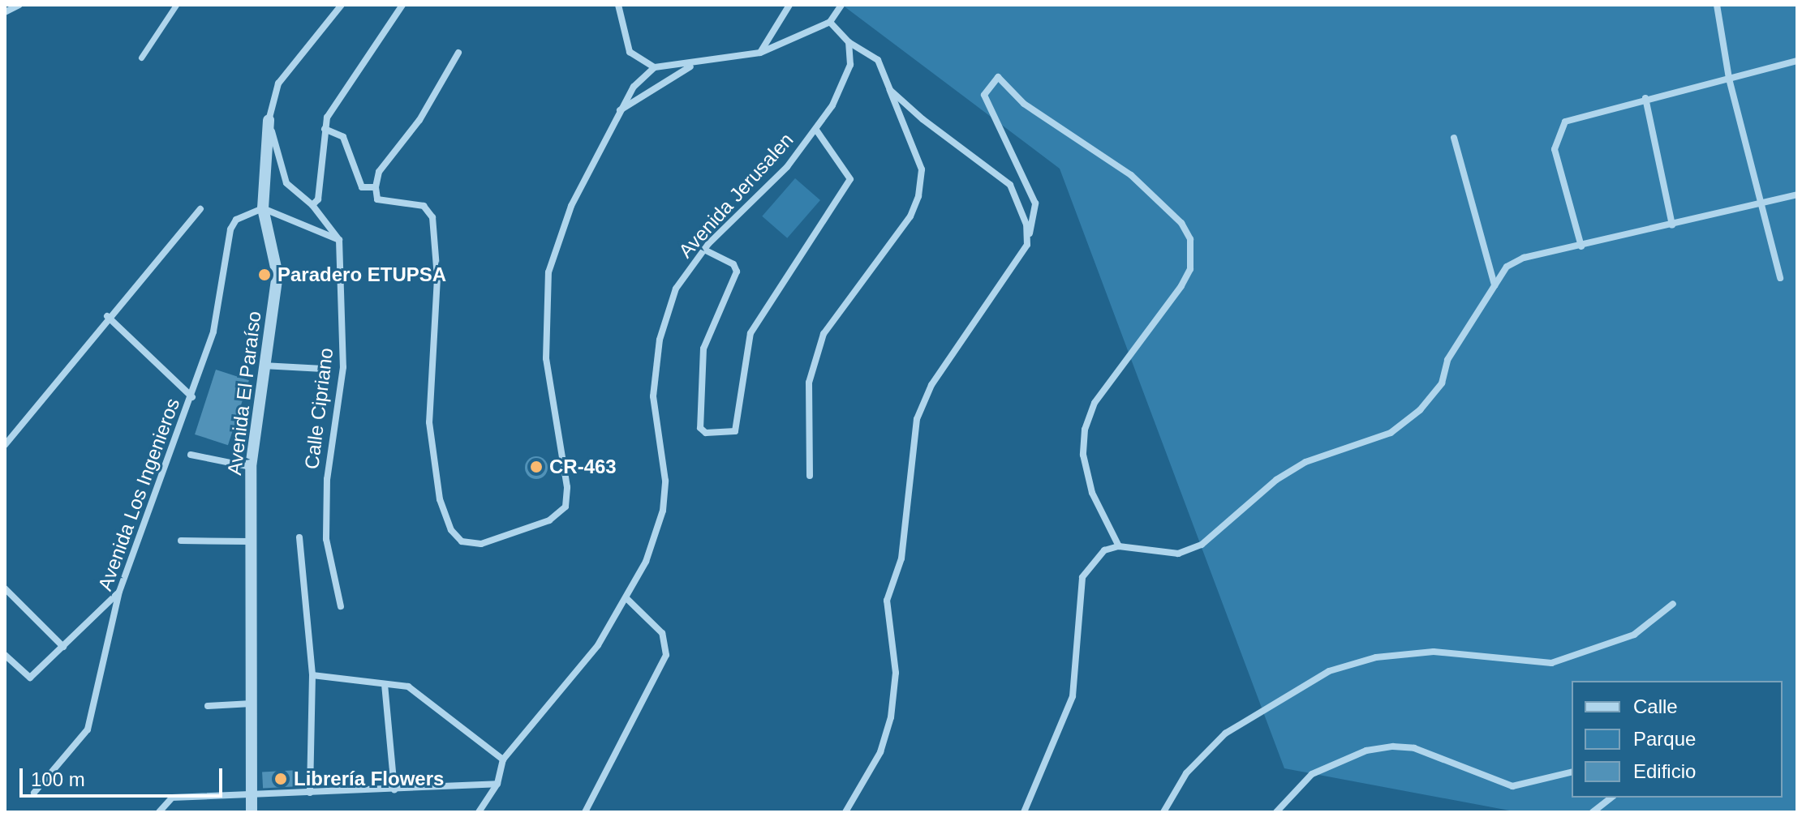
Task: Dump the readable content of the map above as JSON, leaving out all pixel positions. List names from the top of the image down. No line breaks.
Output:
{"streets":{"street":["Avenida Jerusalen","Avenida El Paraíso","Calle Cipriano","Avenida Los Ingenieros"]},"crossings":[["Avenida El Paraíso","Avenida Los Ingenieros"]],"places":["Paradero ETUPSA","CR-463","Librería Flowers"],"legend":["Calle","Parque","Edificio"],"scale_bar":"100 m"}
